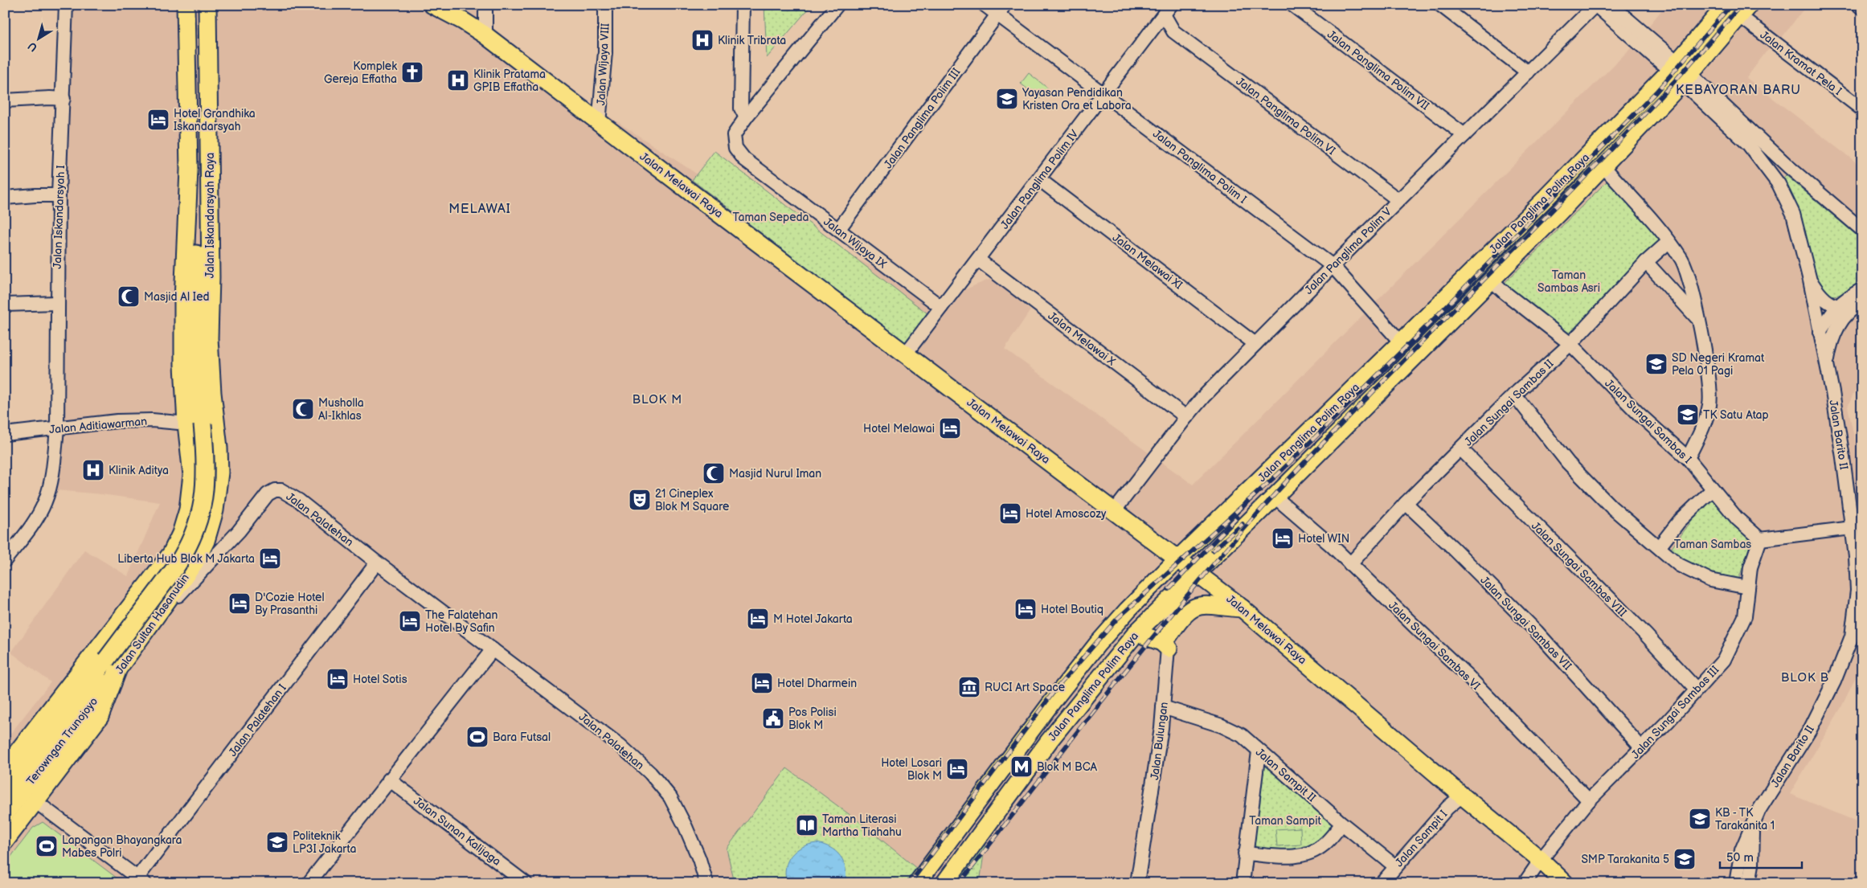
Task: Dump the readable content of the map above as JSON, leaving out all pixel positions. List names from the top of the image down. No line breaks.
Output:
{"streets":{"main road":["Jalan Melawai Raya","Jalan Panglima Polim Raya","Jalan Iskandarsyah Raya","Jalan Sultan Hasanudin","Terowngan Trunojoyo"],"street":["Jalan Kramat Pela I","Jalan Wijaya VIII","Jalan Panglima Polim VII","Jalan Panglima Polim VI","Jalan Panglima Polim III","Jalan Panglima Polim I","Jalan Panglima Polim IV","Jalan Iskandarsyah I","Jalan Wijaya IX","Jalan Panglima Polim V","Jalan Melawai XI","Jalan Melawai X","Jalan Sungai Sambas II","Jalan Sungai Sambas I","Jalan Aditiawarman","Jalan Barito II","Jalan Palatehan","Jalan Sungai Sambas VIII","Jalan Sungai Sambas VII","Jalan Sungai Sambas VI","Jalan Sungai Sambas III","Jalan Palatehan I","Jalan Bulungan","Jalan Sampit II","Jalan Sunan Kalijaga","Jalan Sampit I"]},"crossings":[["Jalan Kramat Pela I","Jalan Panglima Polim Raya"],["Jalan Wijaya VIII","Jalan Melawai Raya"],["Jalan Panglima Polim VII","Jalan Panglima Polim V"],["Jalan Panglima Polim VI","Jalan Panglima Polim IV"],["Jalan Panglima Polim VI","Jalan Panglima Polim V"],["Jalan Panglima Polim III","Jalan Panglima Polim I"],["Jalan Panglima Polim III","Jalan Wijaya IX"],["Jalan Panglima Polim I","Jalan Panglima Polim IV"],["Jalan Panglima Polim I","Jalan Panglima Polim Raya"],["Jalan Panglima Polim I","Jalan Panglima Polim V"],["Jalan Panglima Polim IV","Jalan Melawai Raya"],["Jalan Panglima Polim IV","Jalan Wijaya IX"],["Jalan Panglima Polim IV","Jalan Melawai XI"],["Jalan Panglima Polim IV","Jalan Melawai X"],["Jalan Melawai Raya","Jalan Panglima Polim Raya"],["Jalan Melawai Raya","Jalan Panglima Polim V"],["Jalan Melawai Raya","Jalan Sungai Sambas III"],["Jalan Melawai Raya","Jalan Sampit I"],["Jalan Panglima Polim Raya","Jalan Barito II"],["Jalan Panglima Polim Raya","Jalan Sungai Sambas VI"],["Jalan Panglima Polim Raya","Jalan Bulungan"],["Jalan Iskandarsyah Raya","Jalan Aditiawarman"],["Jalan Iskandarsyah Raya","Jalan Sultan Hasanudin"],["Jalan Iskandarsyah I","Jalan Aditiawarman"],["Jalan Panglima Polim V","Jalan Melawai XI"],["Jalan Panglima Polim V","Jalan Melawai X"],["Jalan Sungai Sambas II","Jalan Sungai Sambas I"],["Jalan Sungai Sambas II","Jalan Sungai Sambas VIII"],["Jalan Sungai Sambas II","Jalan Sungai Sambas VII"],["Jalan Sungai Sambas II","Jalan Sungai Sambas VI"],["Jalan Sungai Sambas I","Jalan Sungai Sambas III"],["Jalan Aditiawarman","Jalan Sultan Hasanudin"],["Jalan Palatehan","Jalan Sultan Hasanudin"],["Jalan Palatehan","Jalan Palatehan I"],["Jalan Sungai Sambas VIII","Jalan Sungai Sambas III"],["Jalan Sungai Sambas VII","Jalan Sungai Sambas III"],["Jalan Sultan Hasanudin","Terowngan Trunojoyo"],["Jalan Sungai Sambas VI","Jalan Sungai Sambas III"],["Jalan Bulungan","Jalan Sampit II"],["Jalan Sampit II","Jalan Sampit I"]],"districts":["KEBAYORAN BARU","MELAWAI","BLOK M","BLOK B"],"parks":["Taman Sepeda","Taman Sambas Asri","Taman Sambas","Taman Sampit"],"places":{"hospital":["Klinik Tribrata","Klinik Pratama GPIB Effatha","Klinik Aditya"],"church":["Komplek Gereja Effatha"],"school or university":["Yayasan Pendidikan Kristen Ora et Labora","SD Negeri Kramat Pela 01 Pagi","TK Satu Atap","KB - TK Tarakanita 1","Politeknik LP3I Jakarta","SMP Tarakanita 5"],"hotel":["Hotel Grandhika Iskandarsyah","Hotel Melawai","Hotel Amoscozy","Hotel WIN","Liberta Hub Blok M Jakarta","D'Cozie Hotel By Prasanthi","Hotel Boutiq","M Hotel Jakarta","The Falatehan Hotel By Safin","Hotel Sotis","Hotel Dharmein","Hotel Losari Blok M"],"mosque":["Masjid Al Ied","Musholla Al-Ikhlas","Masjid Nurul Iman"],"theatre":["21 Cineplex Blok M Square"],"museum":["RUCI Art Space"],"public building":["Pos Polisi Blok M"],"sports":["Bara Futsal","Lapangan Bhayangkara Mabes Polri"],"metro station":["Blok M BCA"],"library":["Taman Literasi Martha Tiahahu"]},"scale_bar":"50 m","north":"bottom left"}
